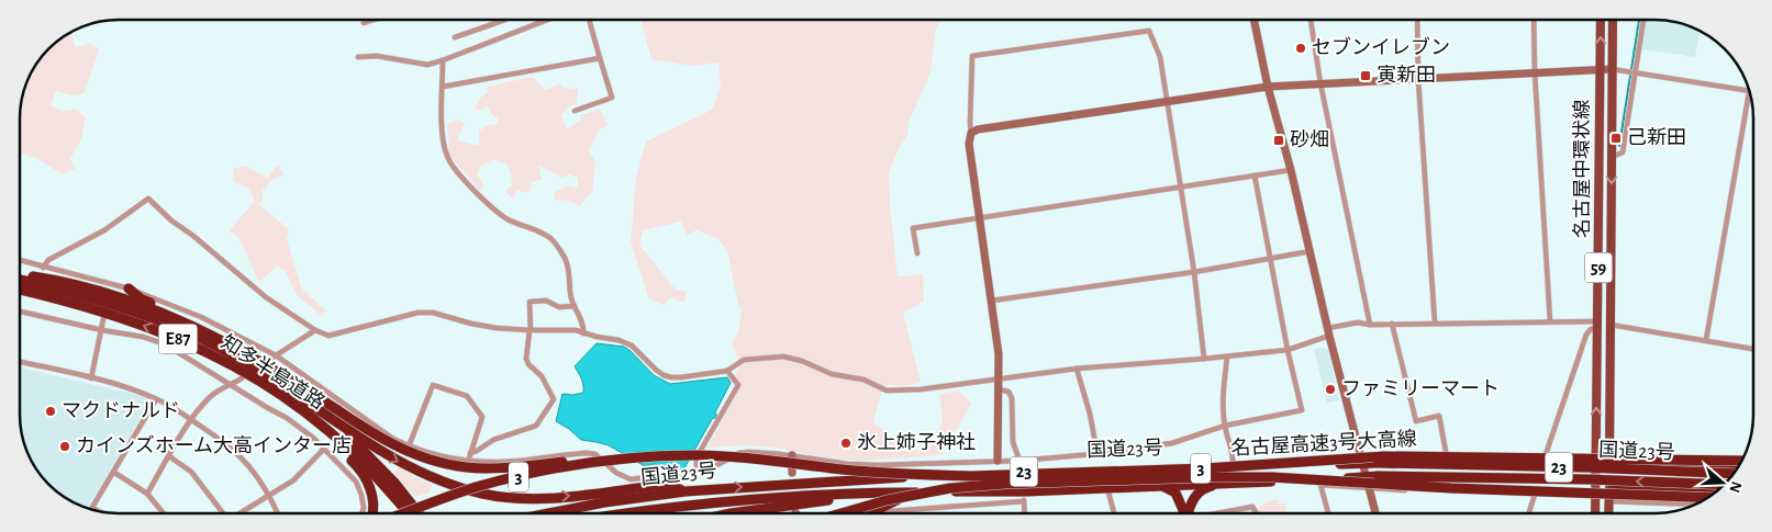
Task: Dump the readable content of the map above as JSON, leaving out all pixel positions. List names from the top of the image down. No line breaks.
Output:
{"streets":{"highway":["E87","知多半島道路","名古屋高速3号大高線","国道23号","23","3"],"main road":["名古屋中環状線","59"]},"crossings":[["名古屋中環状線","23"],["E87","知多半島道路"],["国道23号","23"]],"places":{"other":["セブンイレブン","ファミリーマート","マクドナルド","氷上姉子神社","カインズホーム大高インター店"],"transit":["寅新田","己新田","砂畑"]},"north":"right"}
